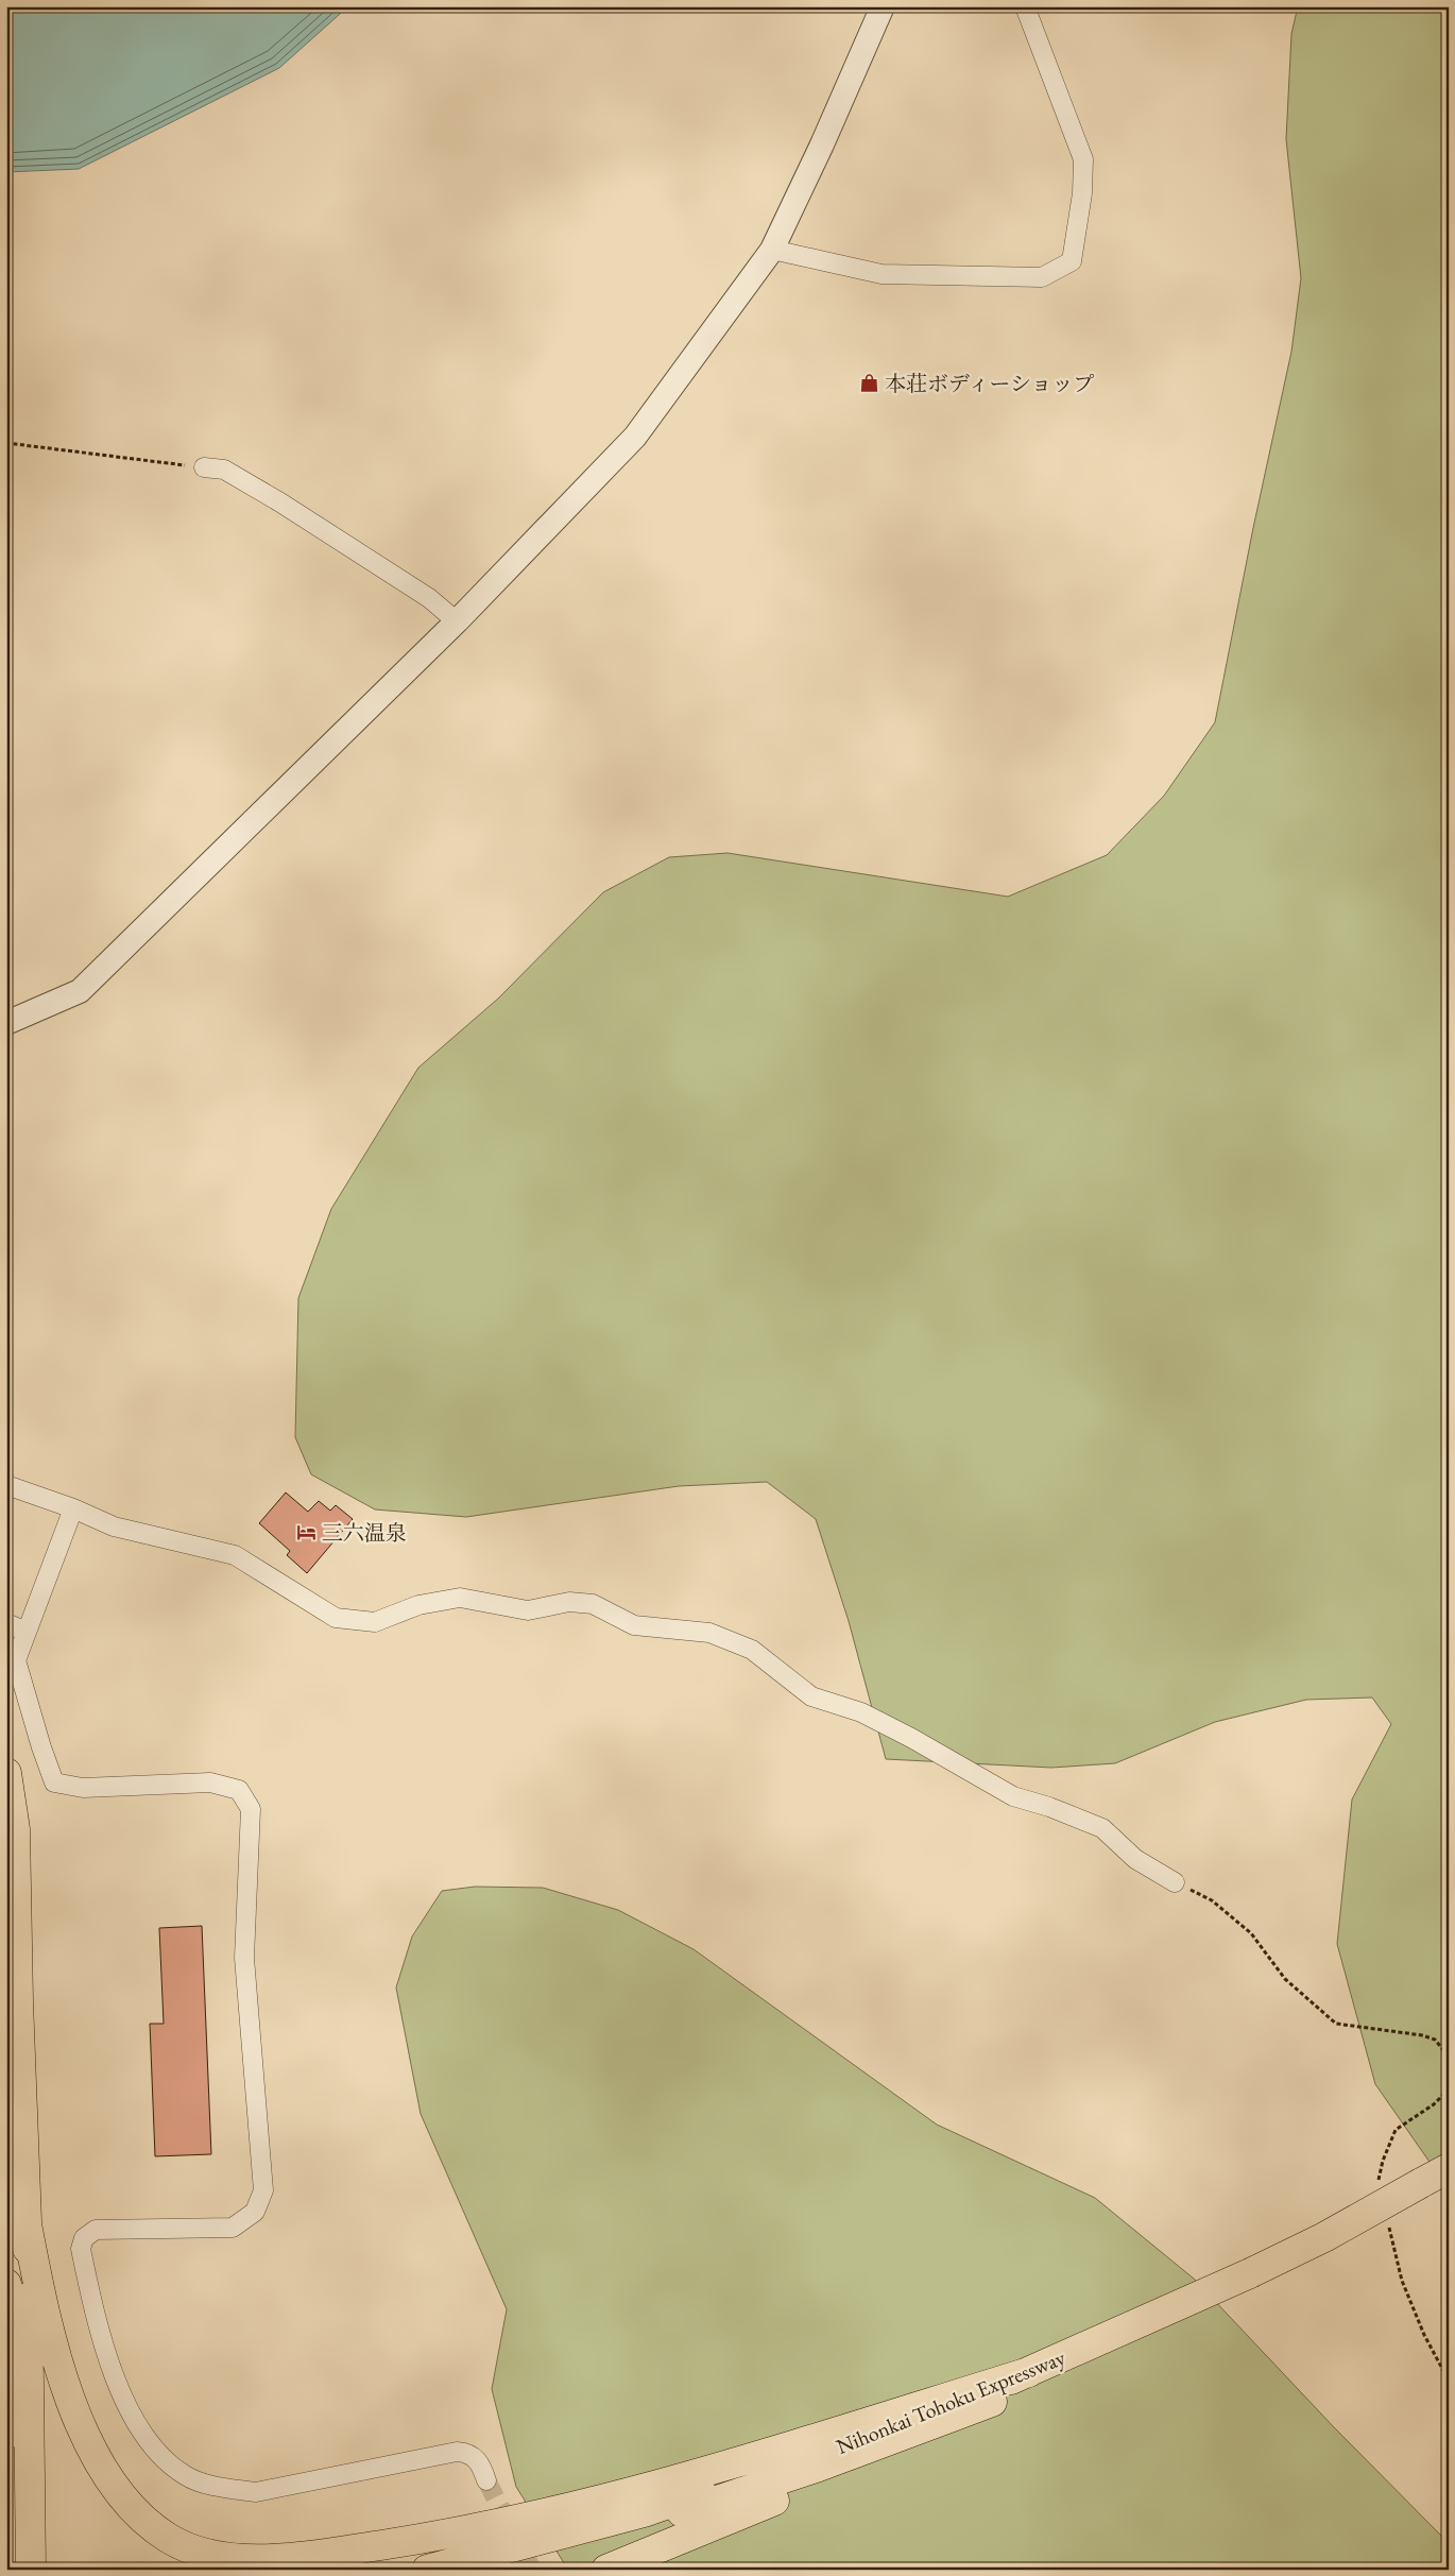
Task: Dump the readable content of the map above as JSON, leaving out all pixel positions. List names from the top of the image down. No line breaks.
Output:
{"streets":{"highway":["Nihonkai Tohoku Expressway"]},"places":{"shop":["本荘ボディーショップ"],"hotel":["三六温泉"]}}
